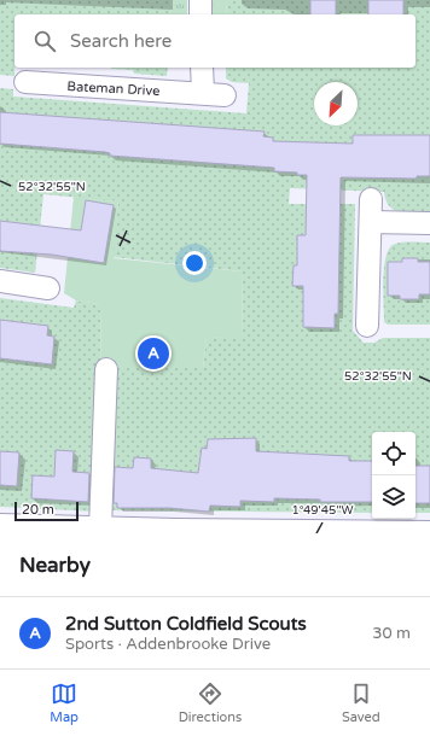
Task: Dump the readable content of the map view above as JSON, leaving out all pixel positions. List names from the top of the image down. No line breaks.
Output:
{"streets":{"street":["Bateman Drive"]},"scale_bar":"20 m","north":"bottom left","page":{"search":"Search here","pins":"A","scale":"20 m","heading":"Nearby","list":[{"mark":"A","name":"2nd Sutton Coldfield Scouts","note":"Sports · Addenbrooke Drive","value":"30 m"}],"nav":["Map","Directions","Saved"]},"coordinates":["52°32'55\"N","1°49'45\"W"]}
